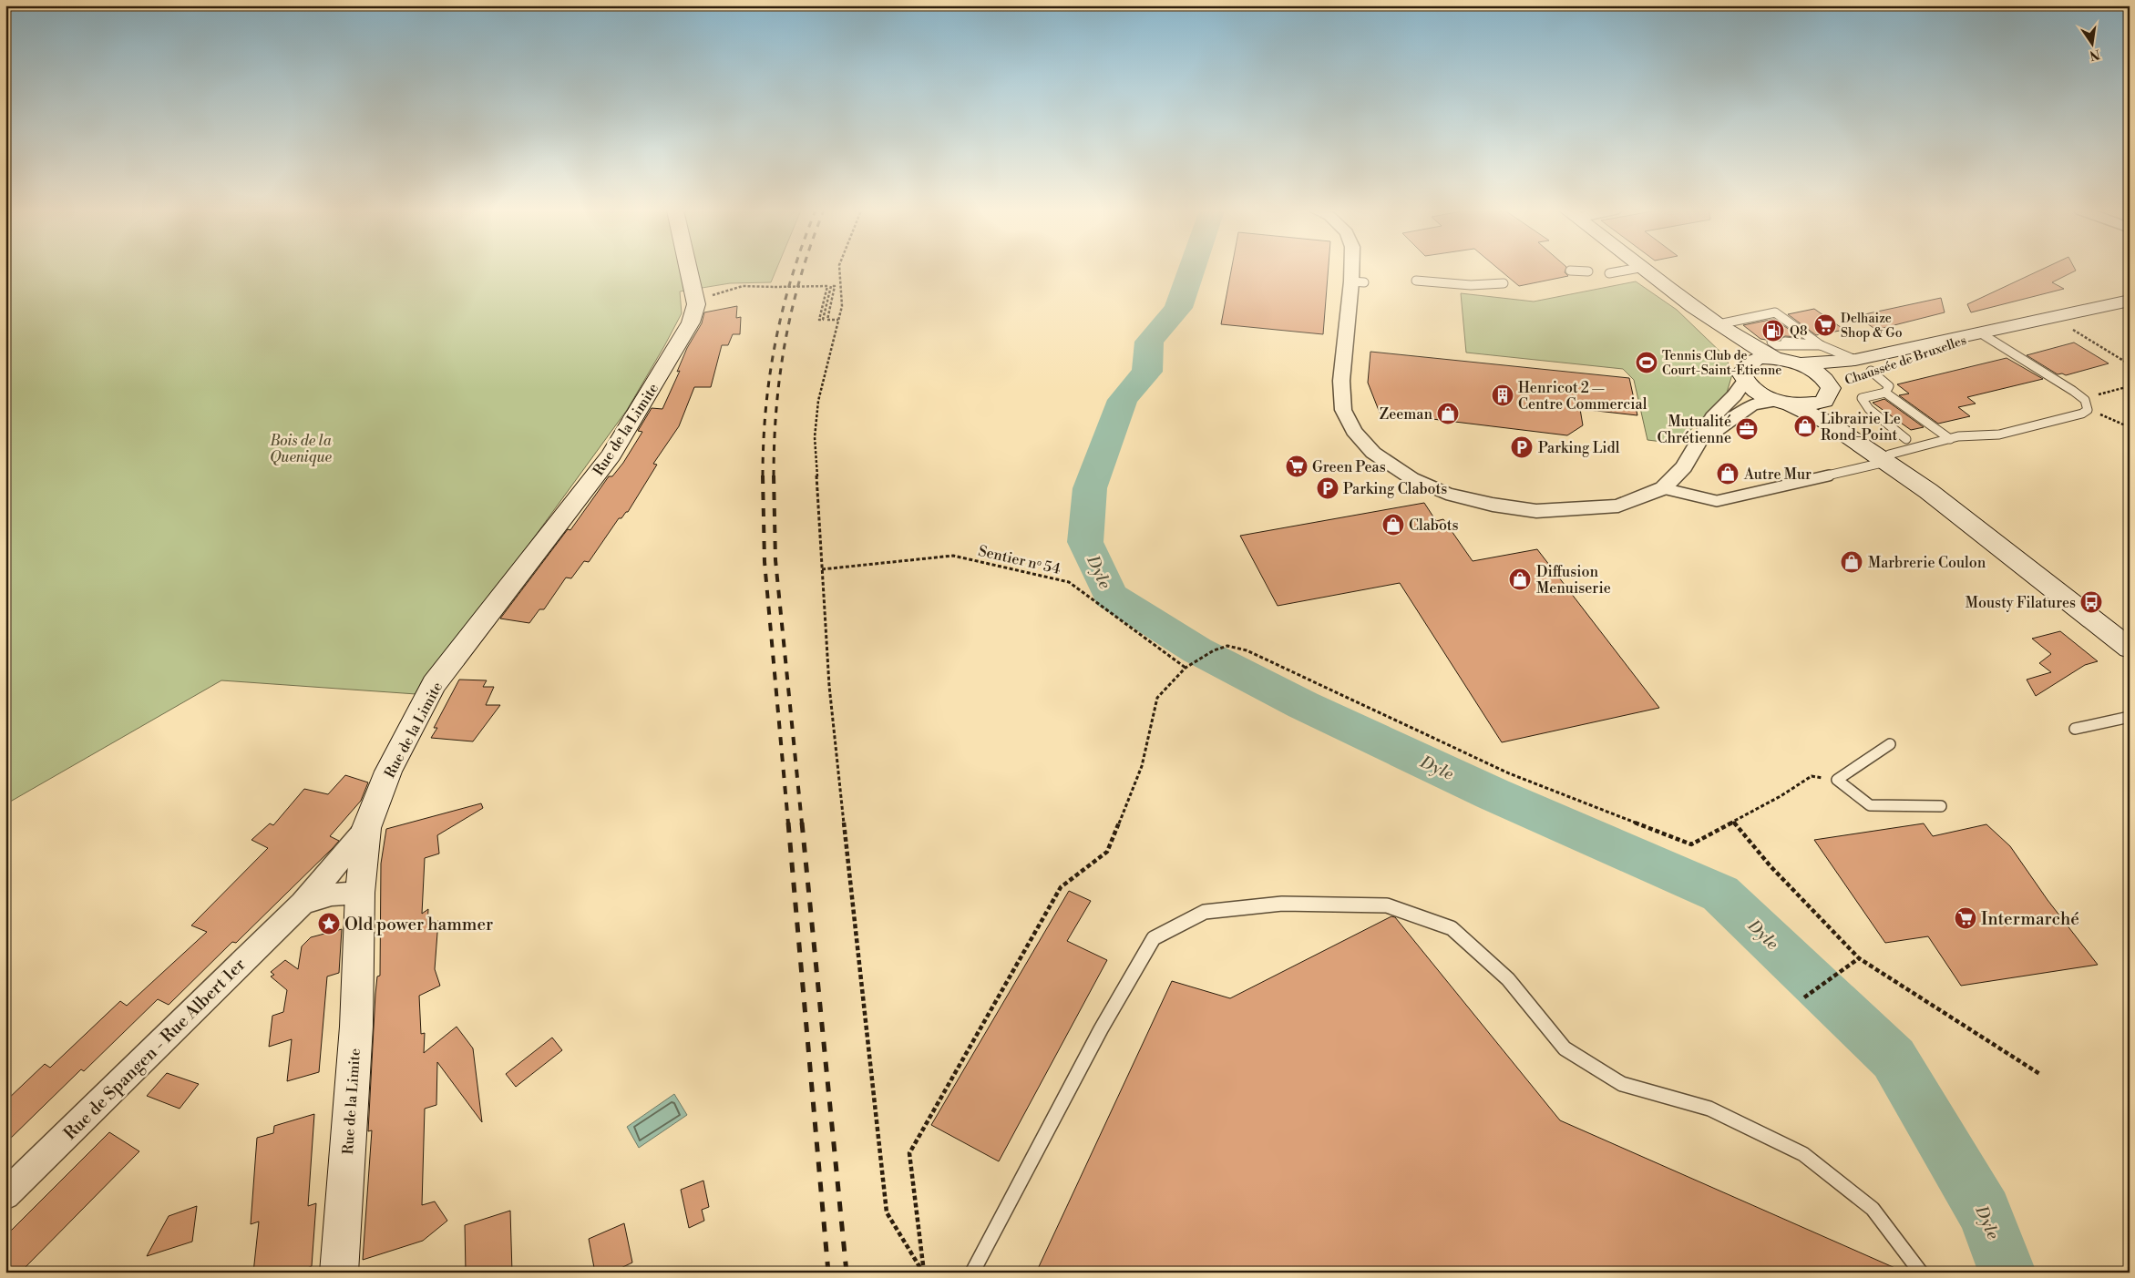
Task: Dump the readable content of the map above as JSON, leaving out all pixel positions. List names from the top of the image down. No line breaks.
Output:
{"streets":{"main road":["Chaussée de Bruxelles","Rue de la Limite"],"street":["Rue de Spangen - Rue Albert 1er"],"path":["Sentier nᵒ 54"]},"crossings":[["Rue de la Limite","Rue de Spangen - Rue Albert 1er"]],"water":["Dyle"],"parks":["Bois de la Quenique"],"places":{"supermarket":["Delhaize Shop & Go","Green Peas","Intermarché"],"fuel station":["Q8"],"sports":["Tennis Club de Court-Saint-Étienne"],"building":["Henricot 2 — Centre Commercial"],"shop":["Zeeman","Librairie Le Rond-Point","Autre Mur","Clabots","Marbrerie Coulon","Diffusion Menuiserie"],"office":["Mutualité Chrétienne"],"parking":["Parking Lidl","Parking Clabots"],"bus stop":["Mousty Filatures"],"place":["Old power hammer"]},"north":"bottom"}
